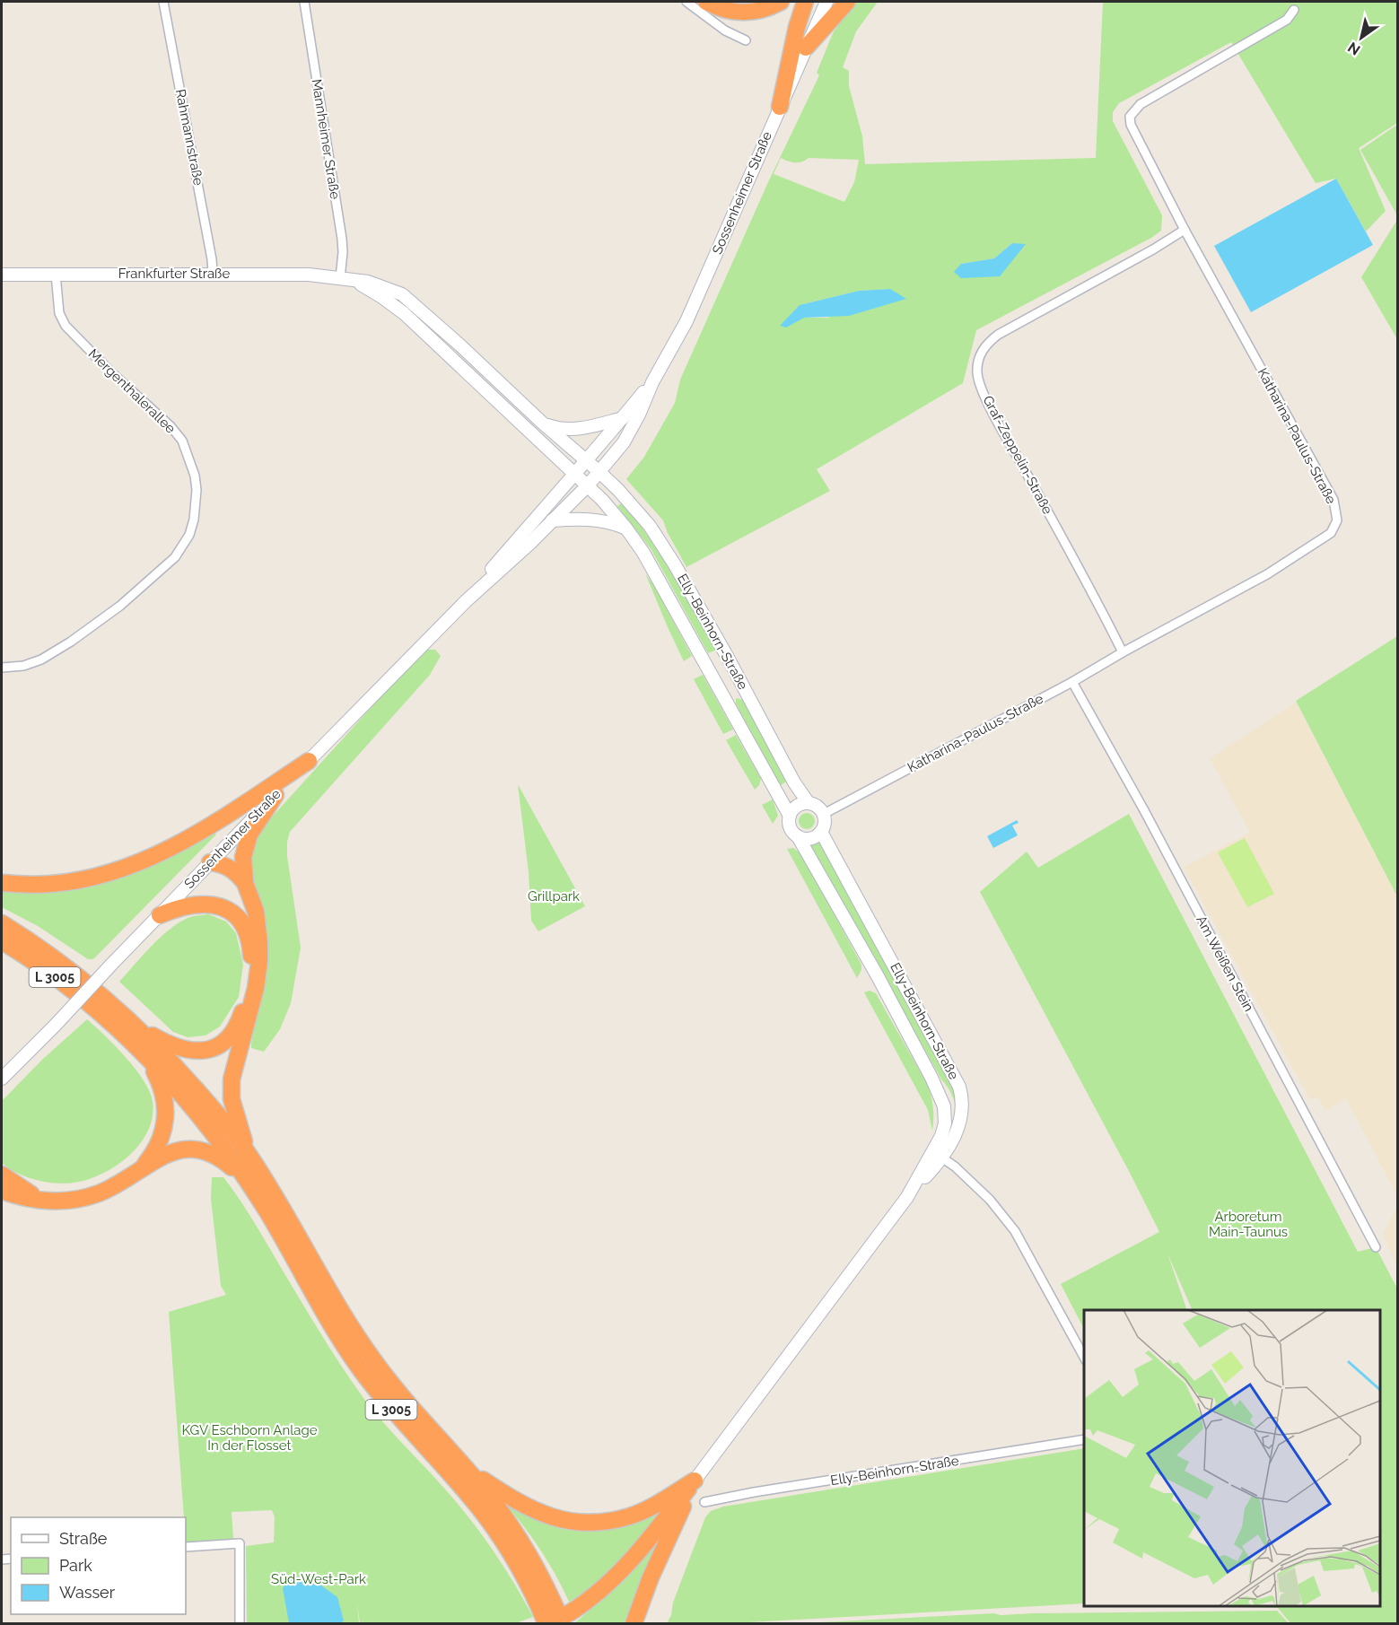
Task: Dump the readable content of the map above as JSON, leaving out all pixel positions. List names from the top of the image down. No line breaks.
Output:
{"streets":{"highway":["L 3005"],"street":["Rahmannstraße","Mannheimer Straße","Sossenheimer Straße","Frankfurter Straße","Mergenthalerallee","Katharina-Paulus-Straße","Graf-Zeppelin-Straße","Elly-Beinhorn-Straße","Am Weißen Stein"]},"crossings":[["Rahmannstraße","Frankfurter Straße"],["Mannheimer Straße","Frankfurter Straße"],["Sossenheimer Straße","Frankfurter Straße"],["Sossenheimer Straße","Elly-Beinhorn-Straße"],["Frankfurter Straße","Mergenthalerallee"],["Frankfurter Straße","Elly-Beinhorn-Straße"],["Katharina-Paulus-Straße","Graf-Zeppelin-Straße"],["Katharina-Paulus-Straße","Elly-Beinhorn-Straße"],["Katharina-Paulus-Straße","Am Weißen Stein"]],"parks":["Grillpark","Arboretum Main-Taunus","KGV Eschborn Anlage In der Flosset","Süd-West-Park"],"legend":["Straße","Park","Wasser"],"north":"bottom left"}
